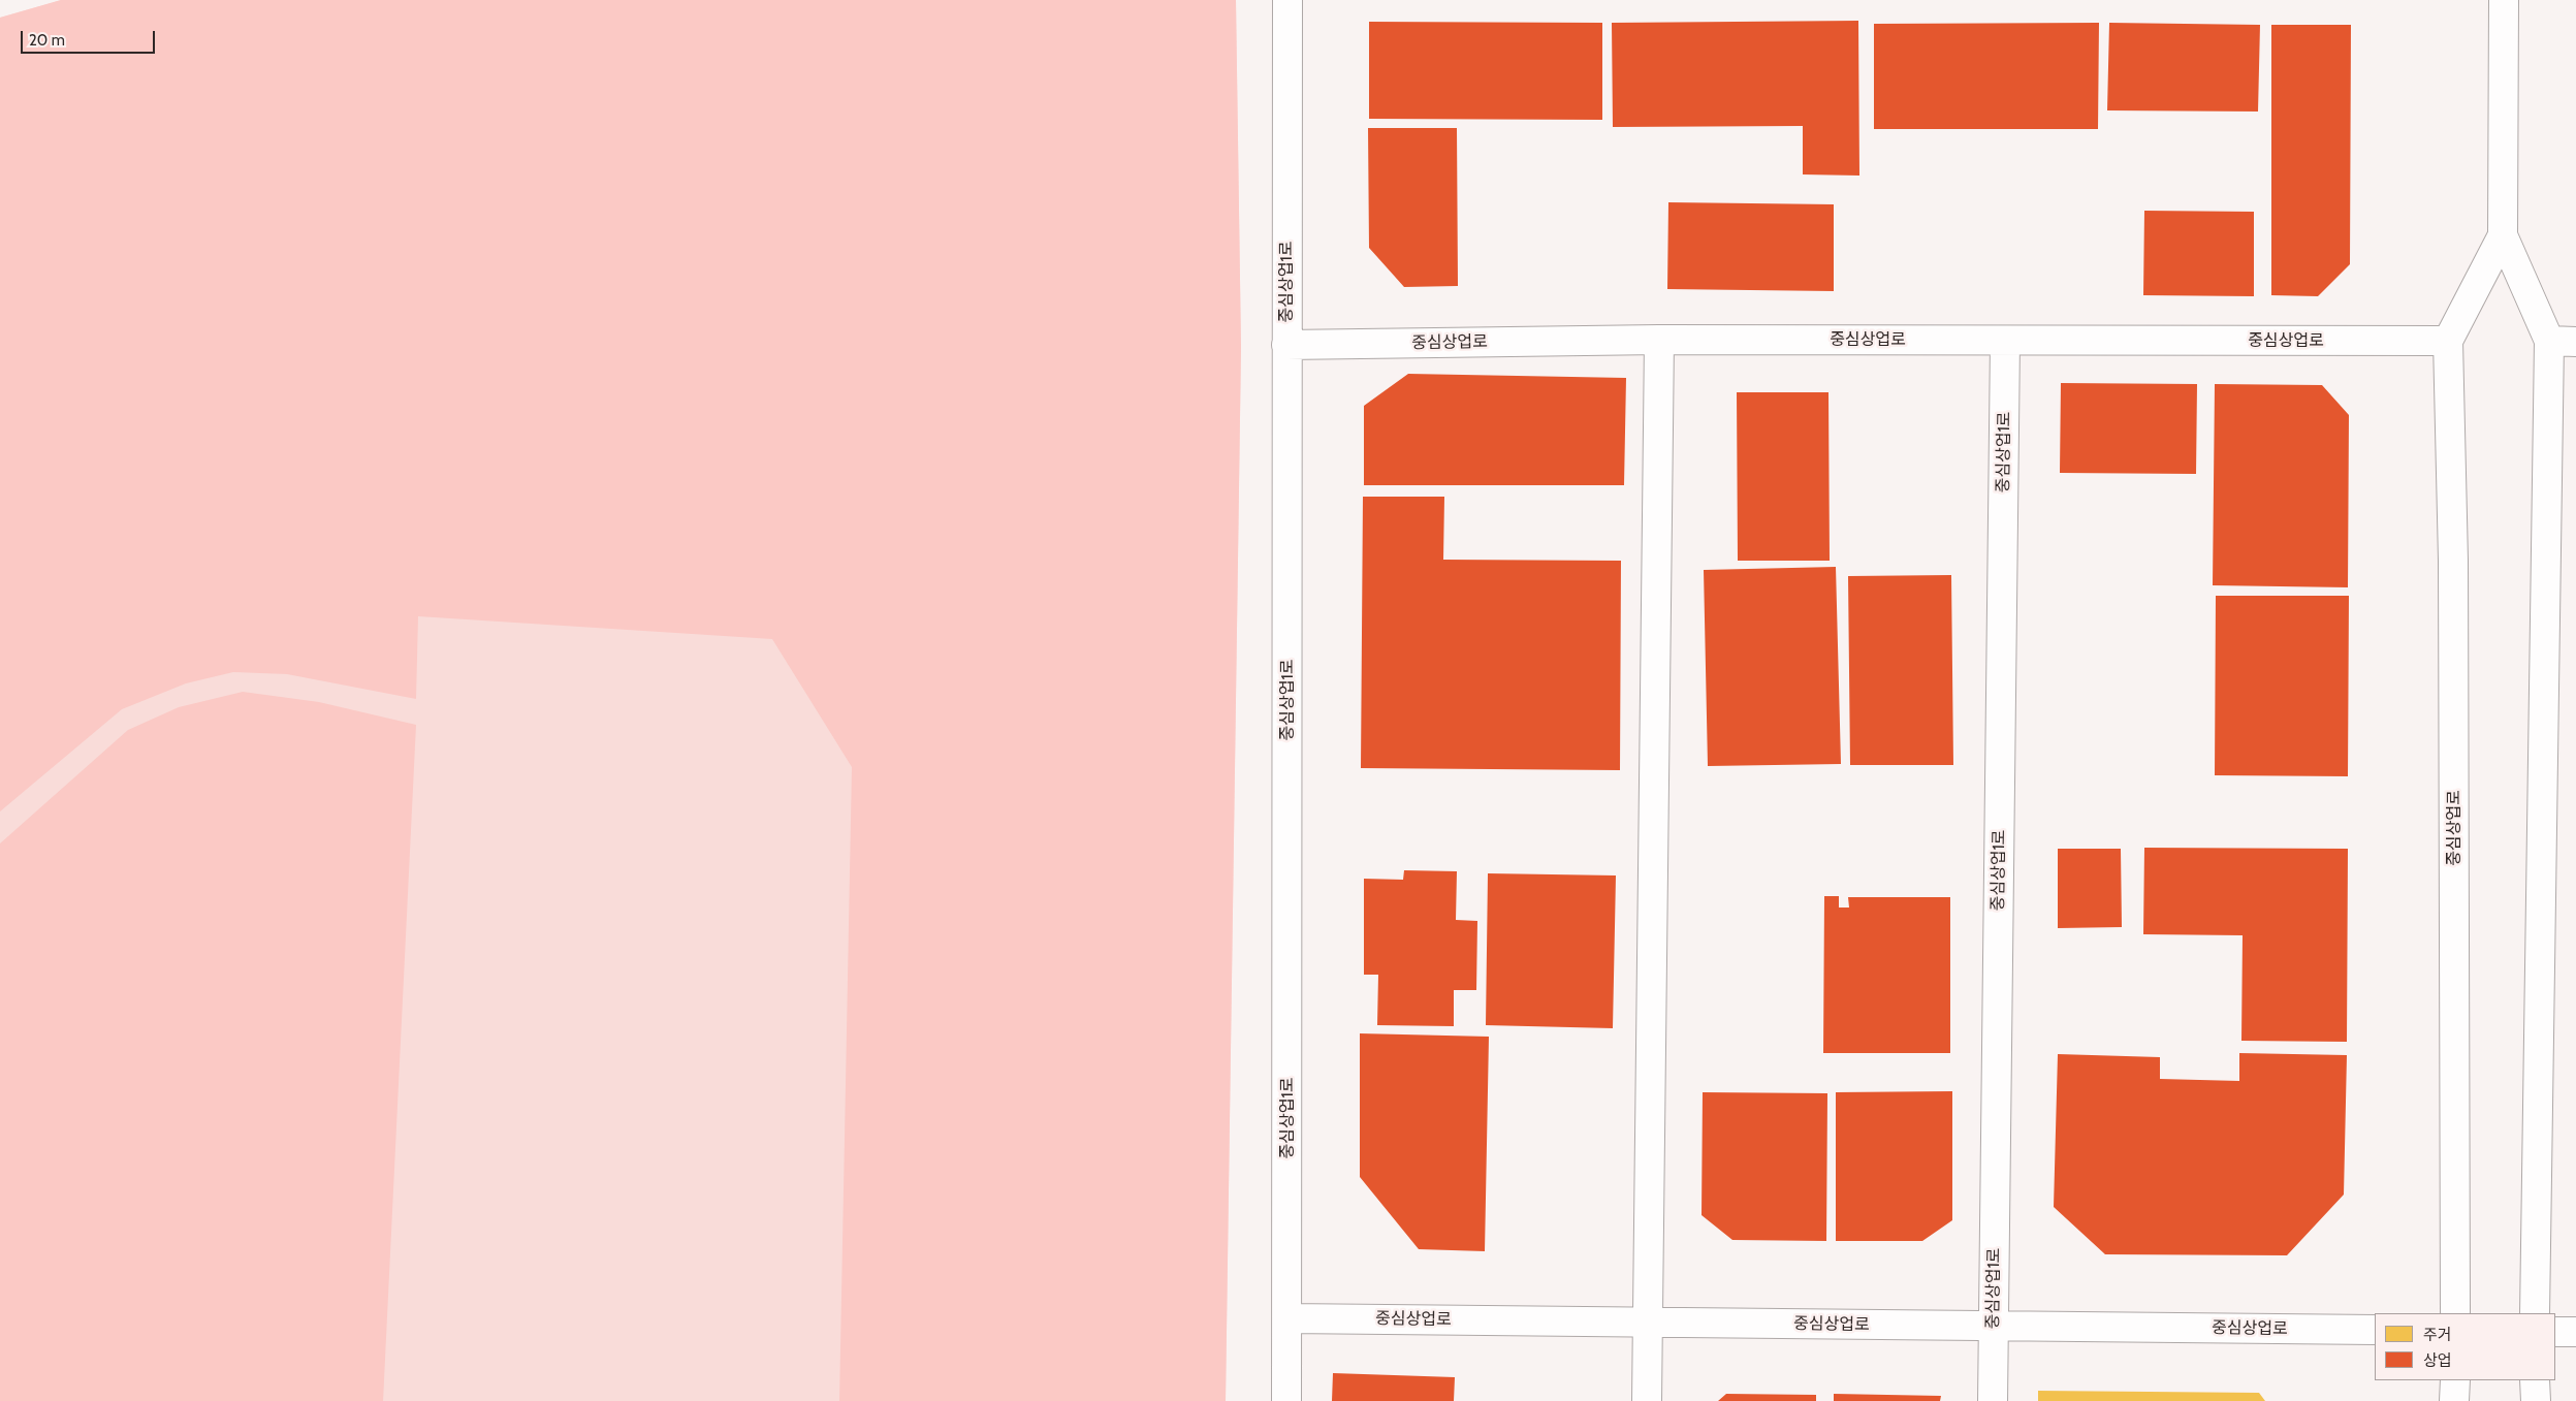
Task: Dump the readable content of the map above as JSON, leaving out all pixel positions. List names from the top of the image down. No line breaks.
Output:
{"streets":{"street":["중심상업1로","중심상업로"]},"crossings":[["중심상업1로","중심상업로"]],"legend":["주거","상업"],"scale_bar":"20 m"}
